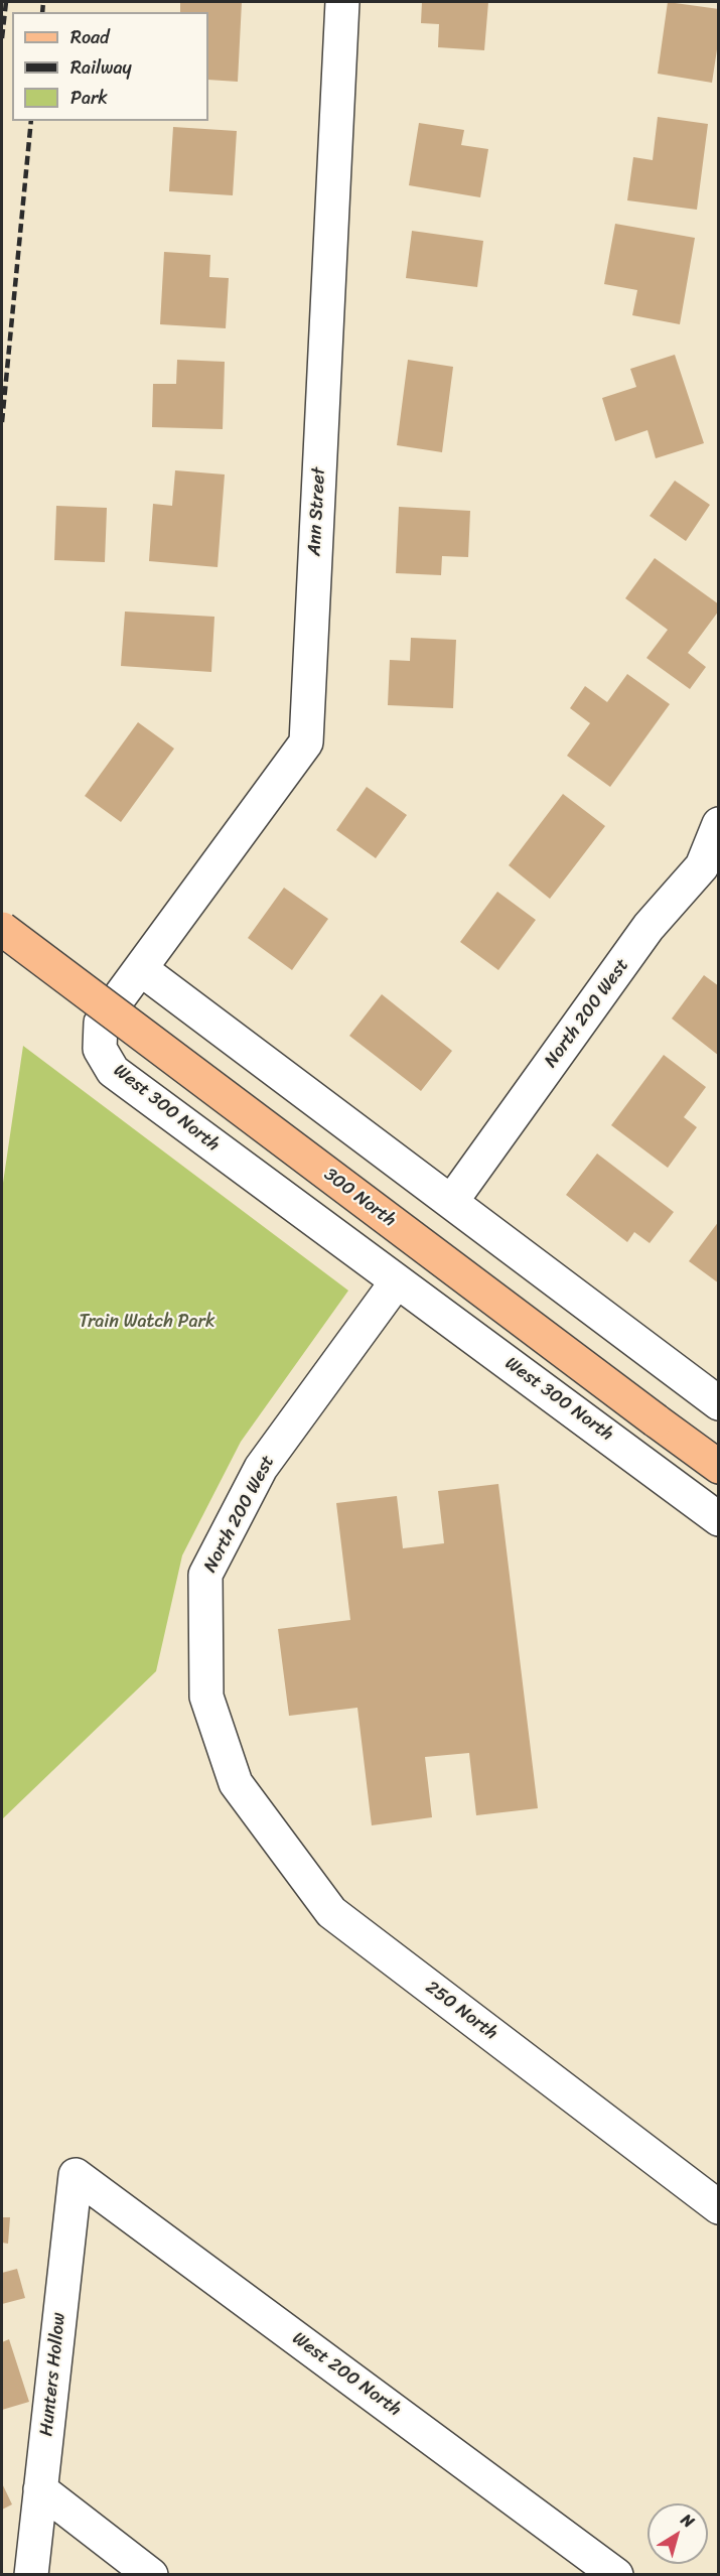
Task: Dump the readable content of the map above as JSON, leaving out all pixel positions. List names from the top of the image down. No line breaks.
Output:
{"streets":{"main road":["300 North"],"street":["Ann Street","North 200 West","West 300 North","250 North","Hunters Hollow","West 200 North"]},"crossings":[["Ann Street","West 300 North"],["North 200 West","West 300 North"],["North 200 West","250 North"],["Hunters Hollow","West 200 North"]],"parks":["Train Watch Park"],"legend":["Road","Railway","Park"],"north":"top right"}
